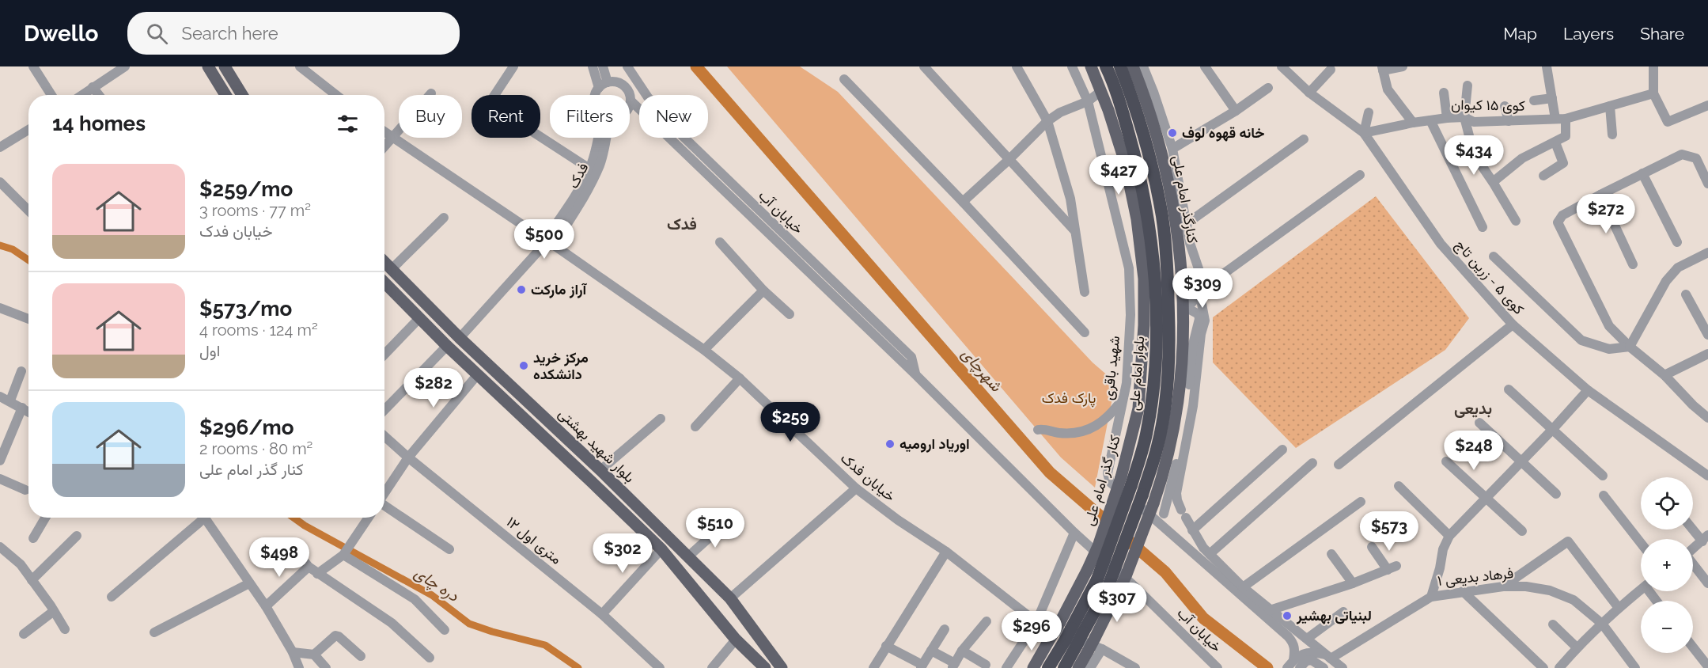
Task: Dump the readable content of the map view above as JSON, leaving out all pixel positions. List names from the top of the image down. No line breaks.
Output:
{"streets":{"highway":["بلوار امام علی"],"main road":["کنارگذر امام علی","بلوار شهید بهشتی","کنار گذر امام علی"],"street":["کوی ۱۵ کیوان","فدک","خیابان آب","کوی ۵ - زرین تاج","شهید باقری","خیابان فدک","۱۲ متری اول","فرهاد بدیعی ۱"]},"crossings":[["کوی ۱۵ کیوان","کوی ۵ - زرین تاج"],["فدک","بلوار شهید بهشتی"],["فدک","خیابان فدک"],["بلوار امام علی","کنار گذر امام علی"]],"districts":["فدک","بدیعی"],"water":["شهرچای","دره چای"],"parks":["پارک فدک"],"places":["خانه قهوه لوف","آراز مارکت","مرکز خرید دانشکده","اوریاد ارومیه","لبنیاتی بهشیر"],"page":{"header":"Dwello","search":"Search here","nav":["Map","Layers","Share"],"chip":["Buy","Rent","Filters","New"],"heading":"14 homes","price":["$434","$427","$272","$500","$309","$282","$259","$248","$510","$573","$302","$498","$307","$296"],"list":[{"name":"$259/mo","note":"3 rooms · 77 m² · خیابان فدک"},{"name":"$573/mo","note":"4 rooms · 124 m² · اول"},{"name":"$296/mo","note":"2 rooms · 80 m² · کنار گذر امام علی"}],"map_buttons":["+","−"]}}
